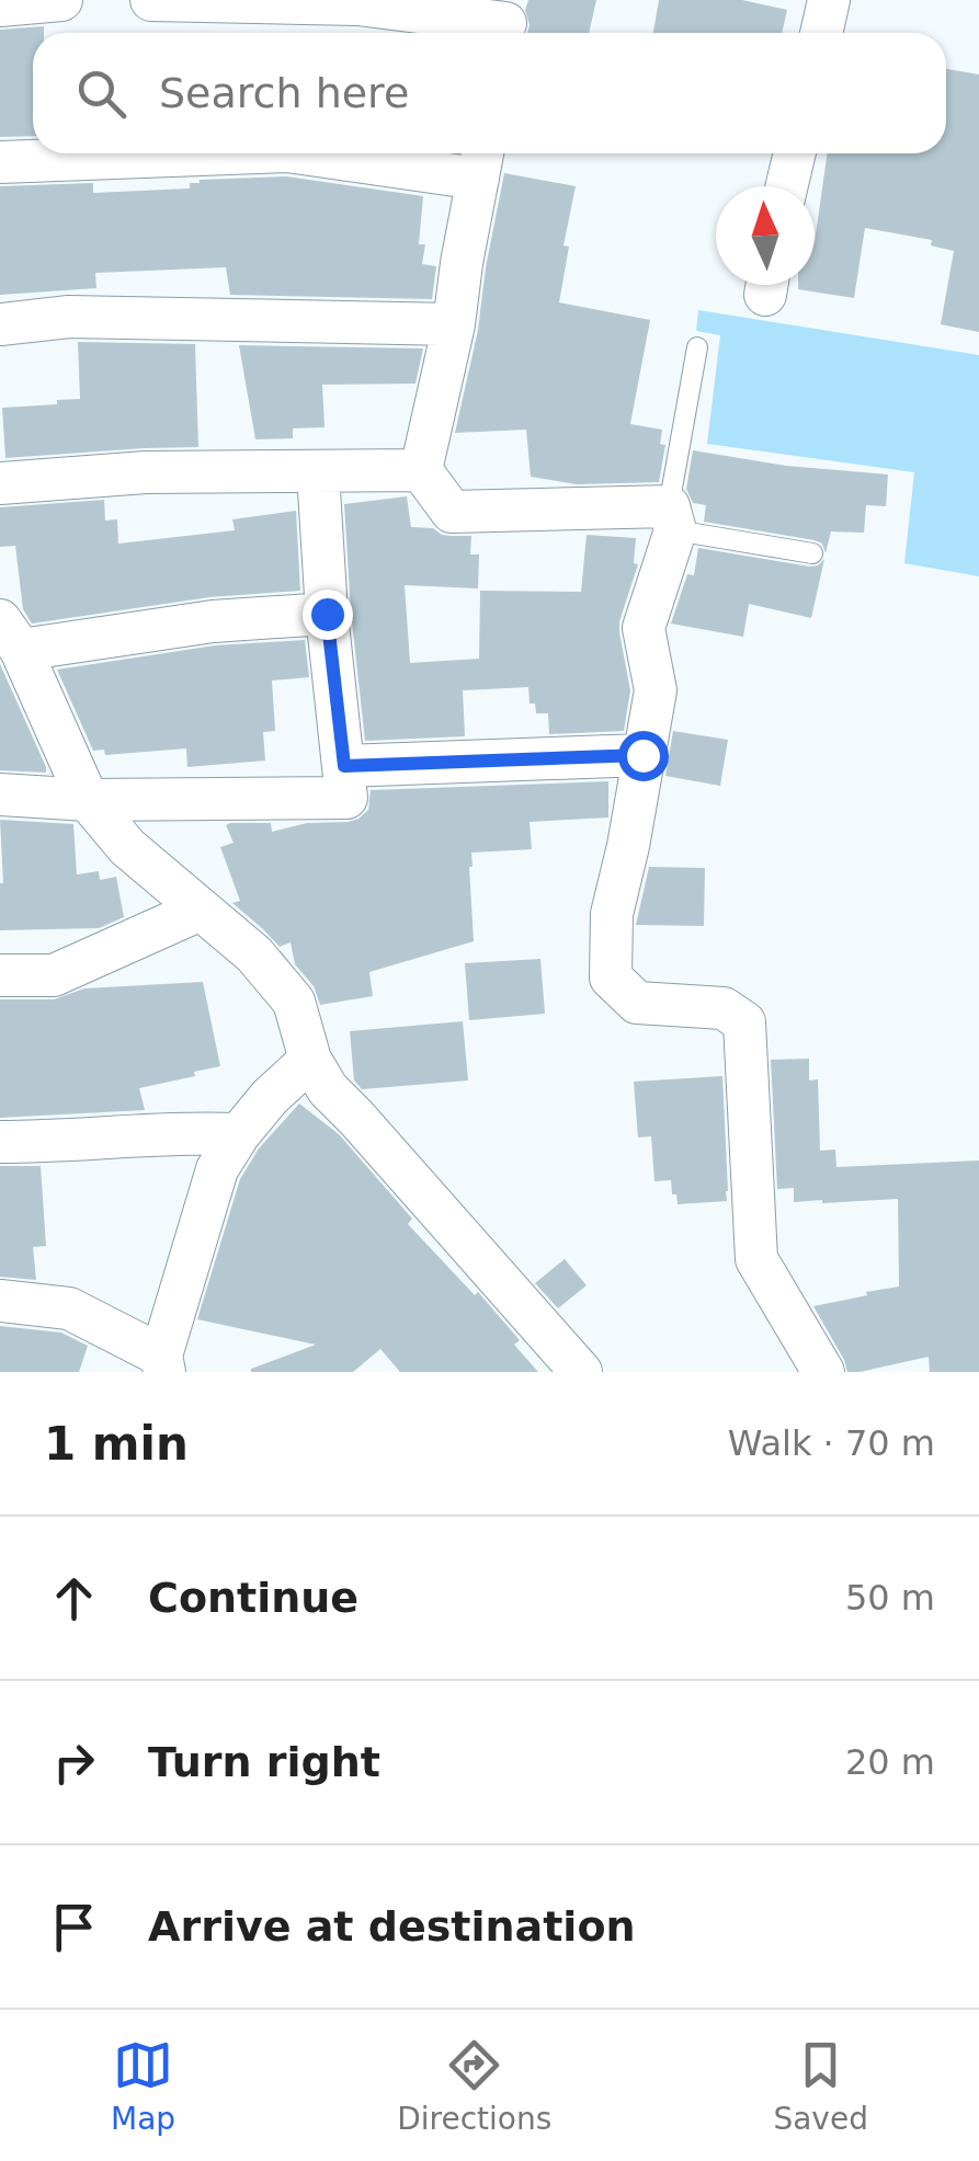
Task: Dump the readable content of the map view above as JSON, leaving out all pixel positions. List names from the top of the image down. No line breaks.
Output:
{"north":"top","page":{"search":"Search here","heading":["1 min","Walk · 70 m"],"list":[["Continue","50 m"],["Turn right","20 m"],"Arrive at destination"],"nav":["Map","Directions","Saved"]}}
